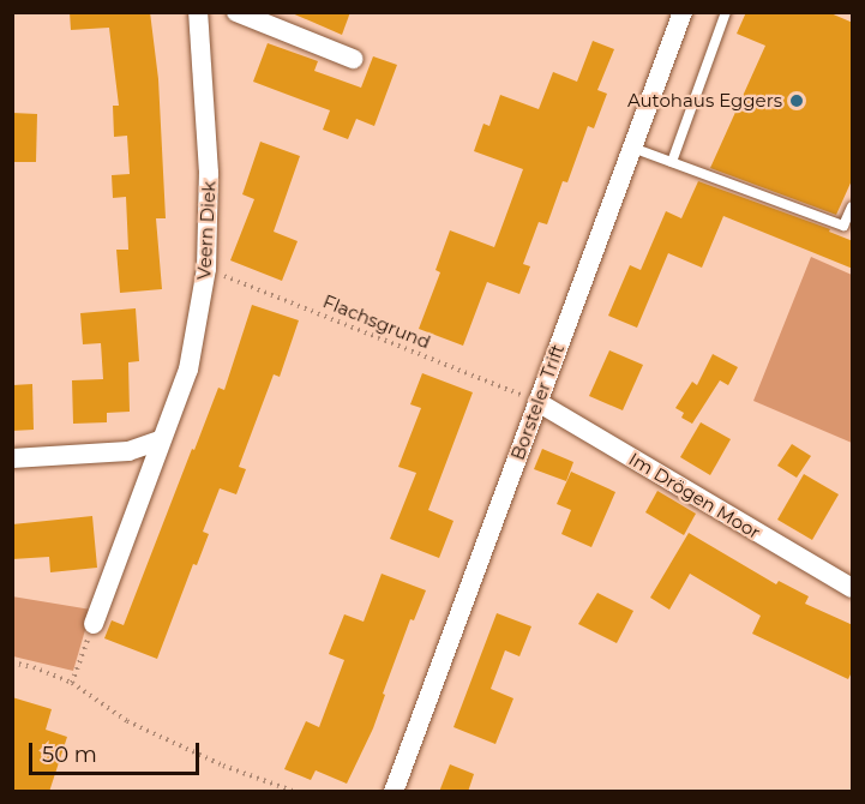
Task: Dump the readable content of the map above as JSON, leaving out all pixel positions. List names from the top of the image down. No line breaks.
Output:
{"streets":{"street":["Veern Diek","Borsteler Trift","Im Drögen Moor"],"path":["Flachsgrund"]},"crossings":[["Veern Diek","Flachsgrund"],["Flachsgrund","Borsteler Trift"],["Flachsgrund","Im Drögen Moor"],["Borsteler Trift","Im Drögen Moor"]],"places":["Autohaus Eggers"],"scale_bar":"50 m"}
